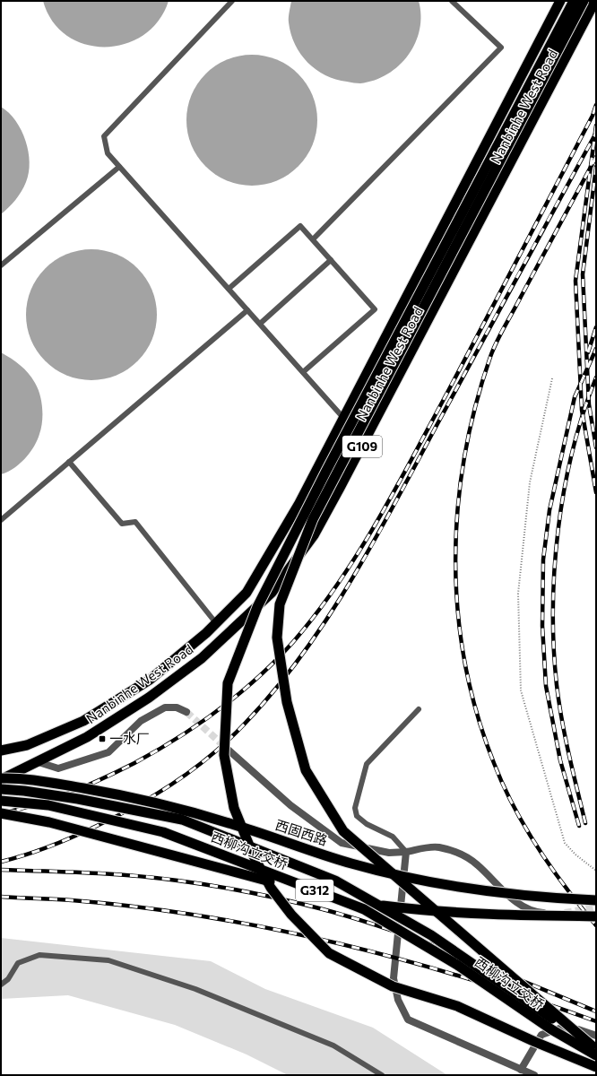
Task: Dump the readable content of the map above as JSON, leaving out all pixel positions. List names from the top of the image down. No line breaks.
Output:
{"streets":{"highway":["Nanbinhe West Road","G109","西固西路","西柳沟立交桥","G312"]},"crossings":[["Nanbinhe West Road","西固西路"]],"places":{"transit":["一水厂"]}}
